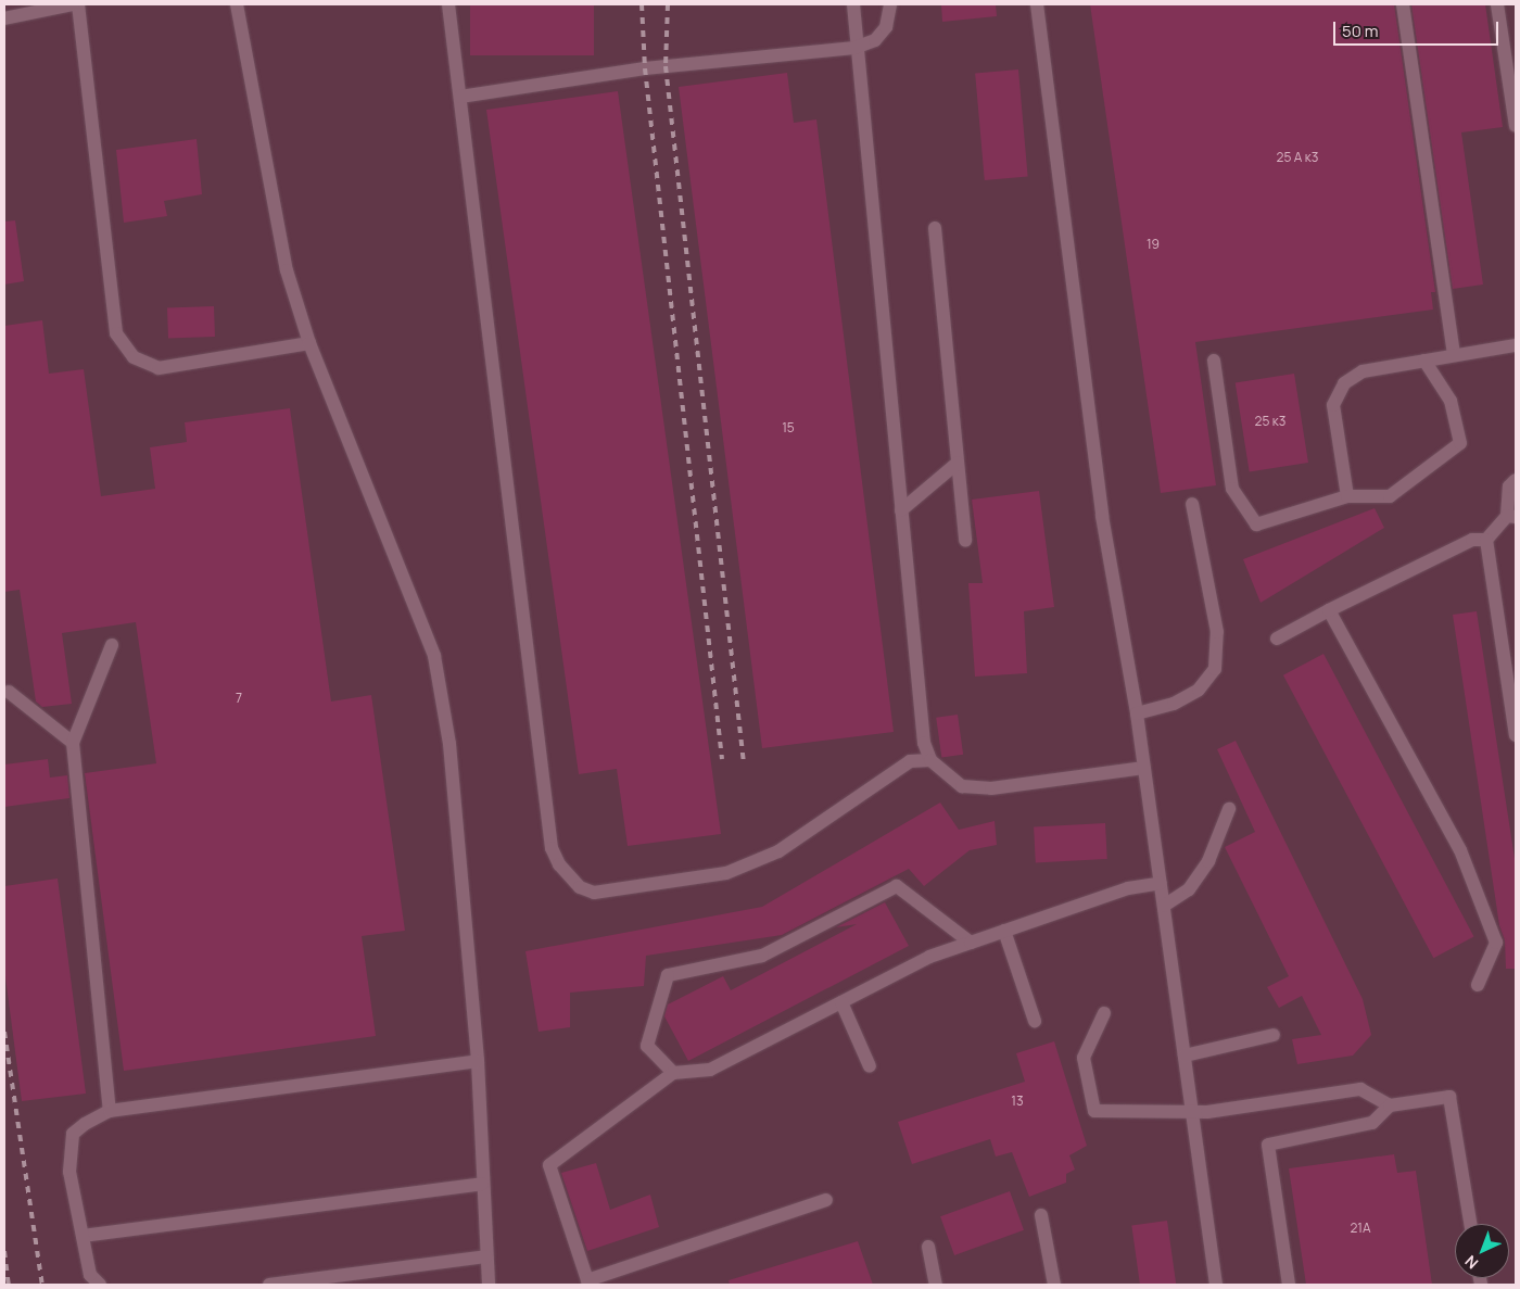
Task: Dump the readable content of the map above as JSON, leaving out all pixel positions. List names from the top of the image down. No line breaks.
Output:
{"house_numbers":["25 А к3","19","25 к3","15","7","13","21А"],"scale_bar":"50 m","north":"bottom left"}
